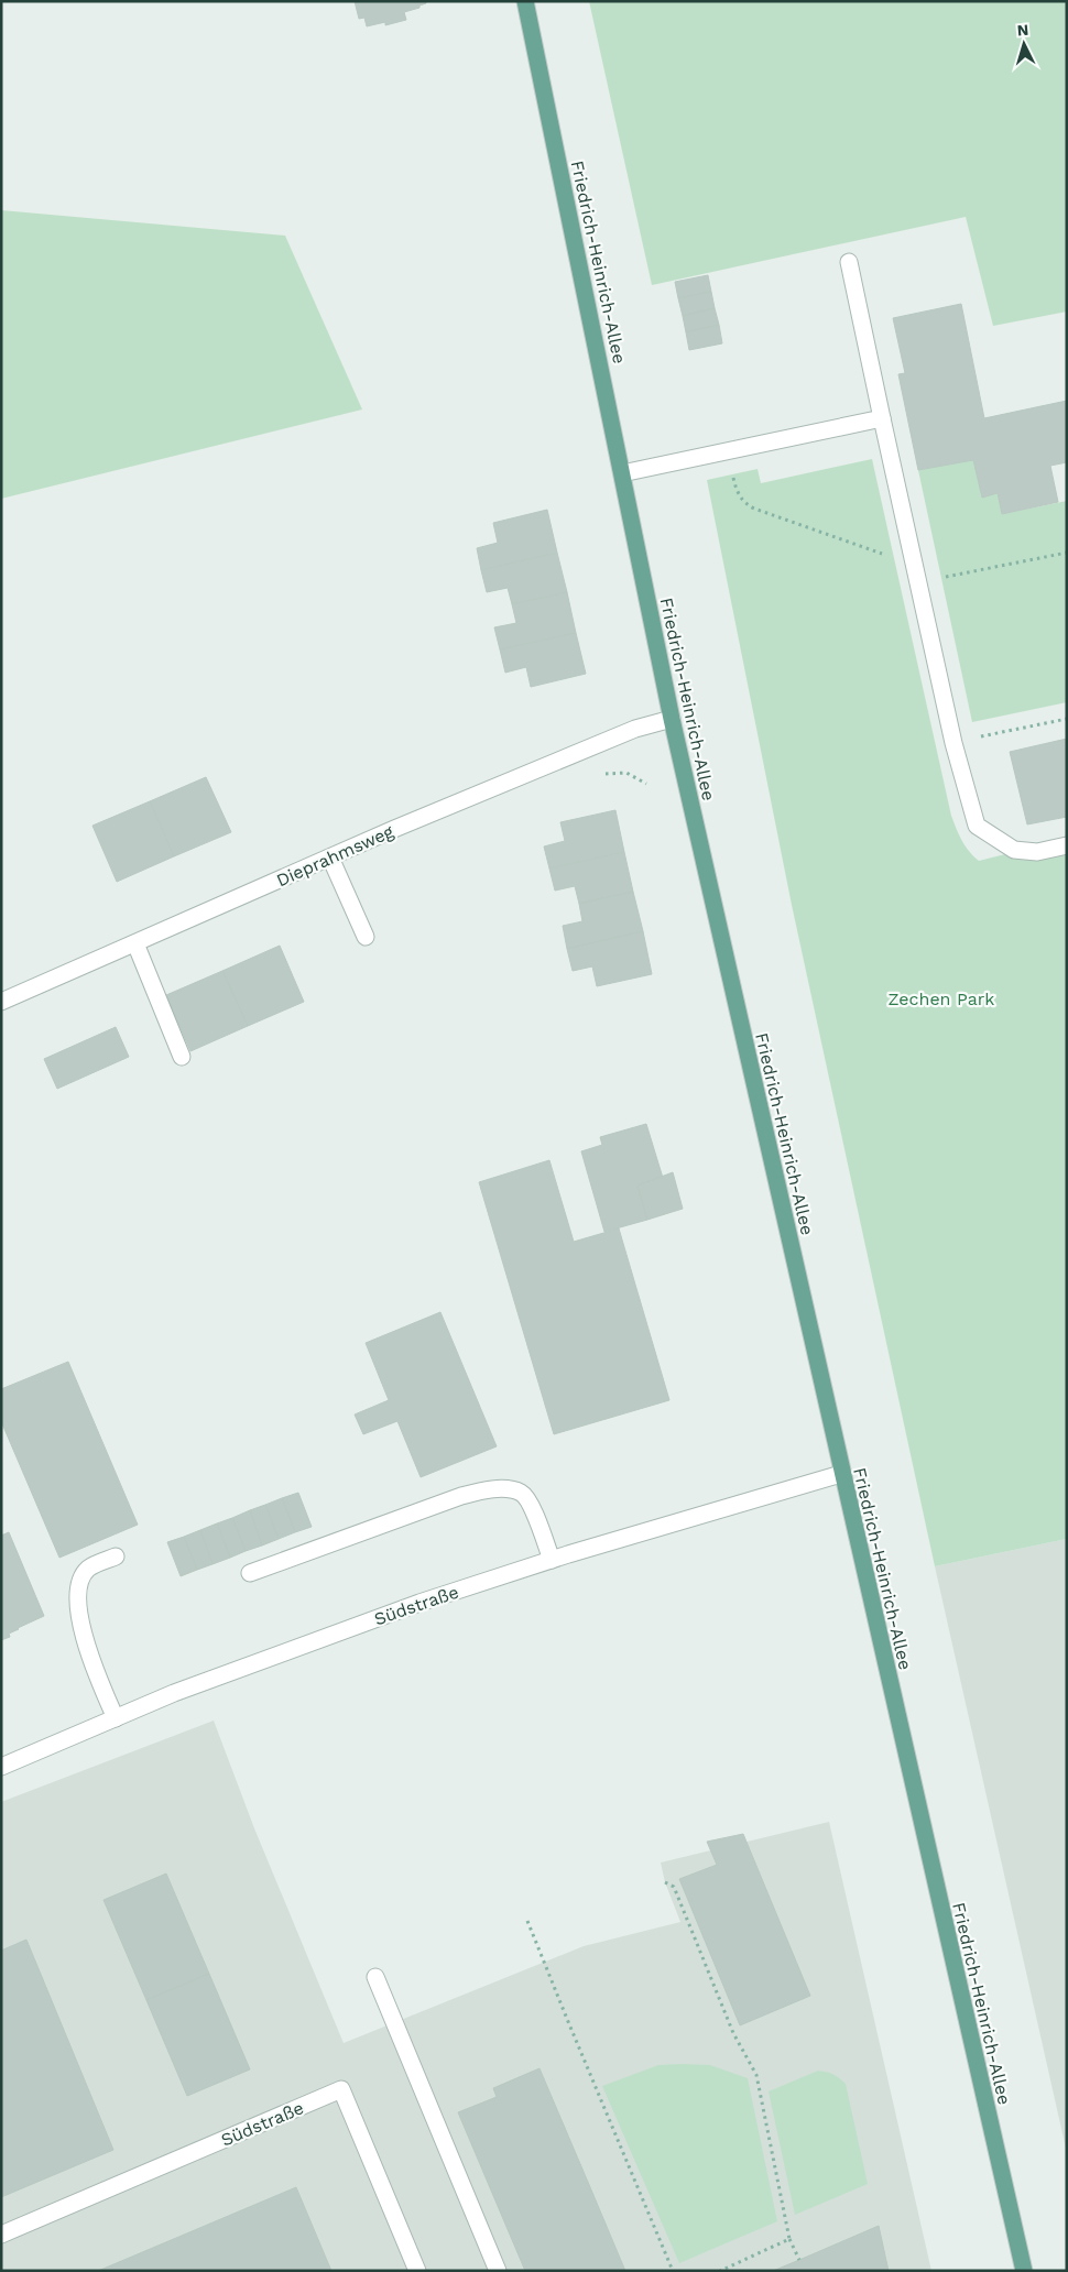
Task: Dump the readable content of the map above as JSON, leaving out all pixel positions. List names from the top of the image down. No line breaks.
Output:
{"streets":{"main road":["Friedrich-Heinrich-Allee"],"street":["Dieprahmsweg","Südstraße"]},"crossings":[["Friedrich-Heinrich-Allee","Dieprahmsweg"],["Friedrich-Heinrich-Allee","Südstraße"]],"parks":["Zechen Park"],"north":"top"}
